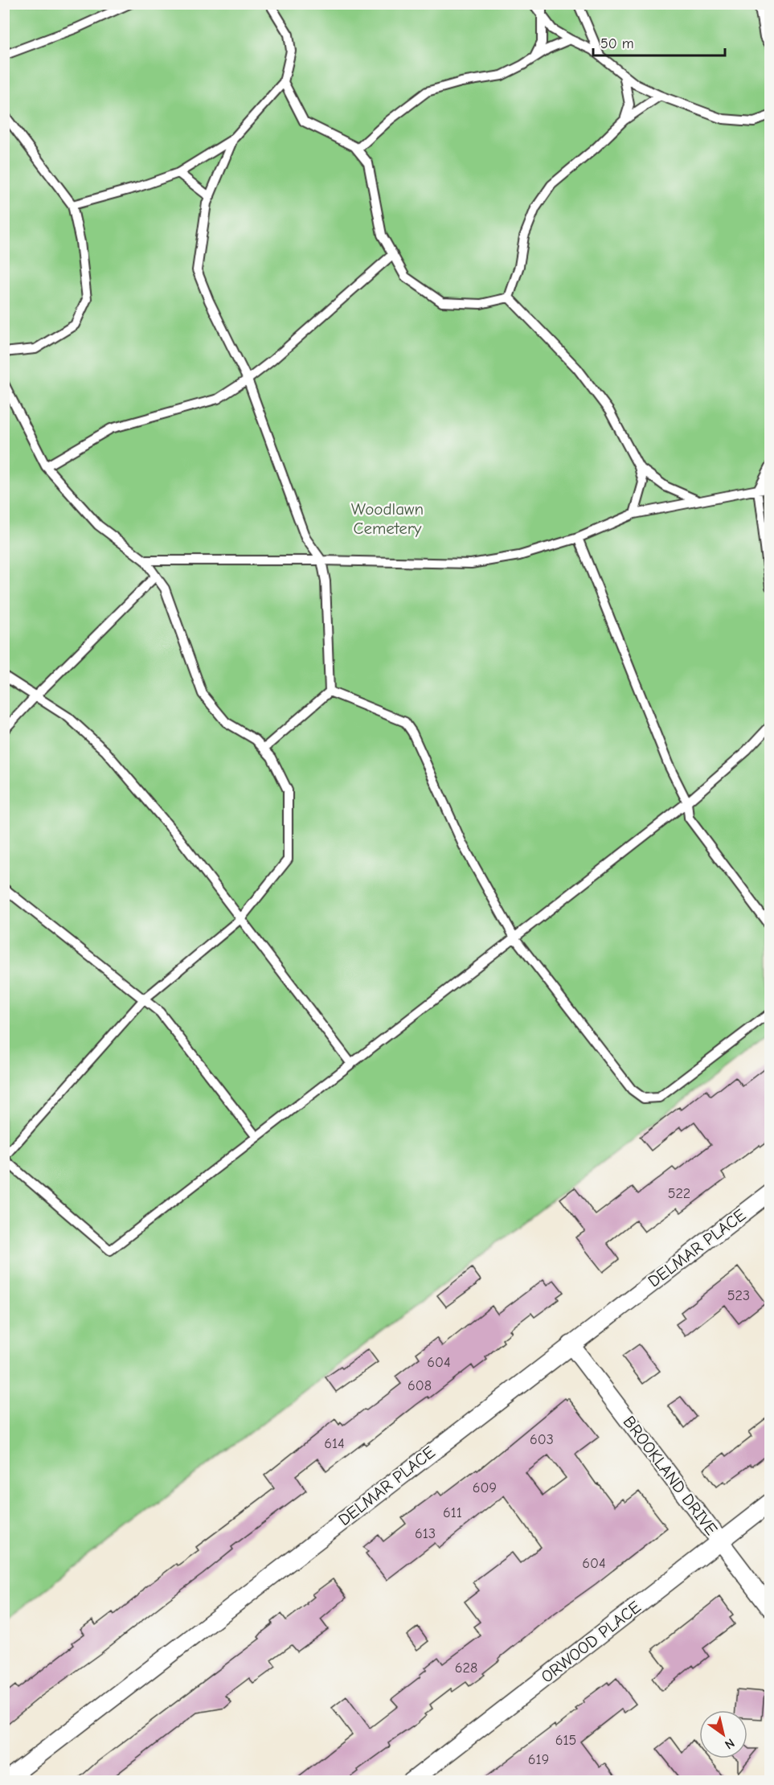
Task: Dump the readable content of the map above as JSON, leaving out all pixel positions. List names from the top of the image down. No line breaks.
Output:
{"streets":{"street":["DELMAR PLACE","BROOKLAND DRIVE","ORWOOD PLACE"]},"crossings":[["DELMAR PLACE","BROOKLAND DRIVE"],["BROOKLAND DRIVE","ORWOOD PLACE"]],"parks":["Woodlawn Cemetery"],"house_numbers":["522","523","604","608","603","614","609","611","613","604","628","615","619"],"scale_bar":"50 m","north":"bottom right"}
